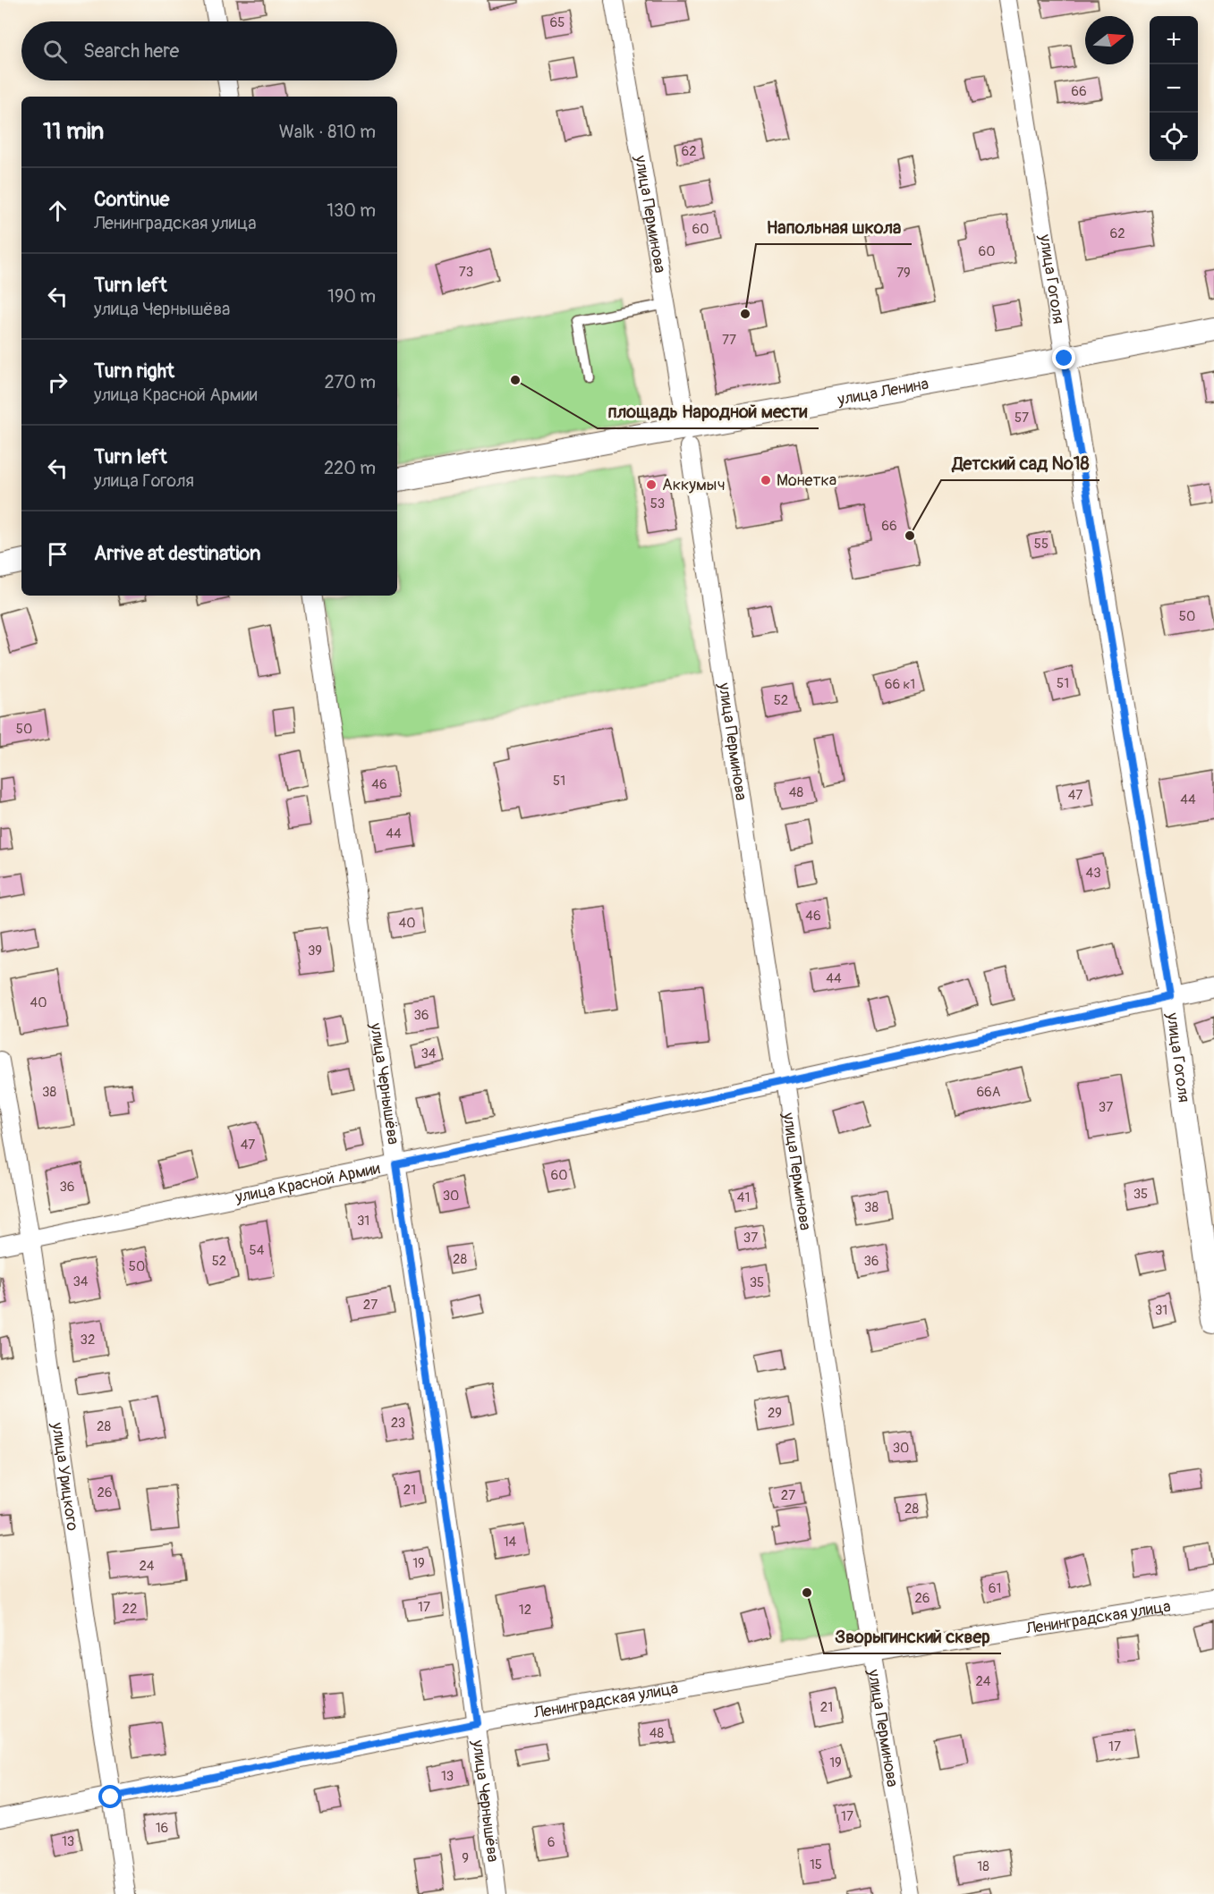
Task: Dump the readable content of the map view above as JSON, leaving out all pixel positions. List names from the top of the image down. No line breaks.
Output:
{"streets":{"street":["улица Перминова","улица Гоголя","улица Ленина","улица Чернышёва","улица Красной Армии","улица Урицкого","Ленинградская улица"]},"crossings":[["улица Перминова","улица Ленина"],["улица Перминова","улица Красной Армии"],["улица Перминова","Ленинградская улица"],["улица Гоголя","улица Ленина"],["улица Гоголя","улица Красной Армии"],["улица Чернышёва","улица Красной Армии"],["улица Чернышёва","Ленинградская улица"],["улица Красной Армии","улица Урицкого"],["улица Урицкого","Ленинградская улица"]],"places":["Напольная школа","площадь Народной мести","Монетка","Аккумыч","Детский сад №18","Зворыгинский сквер"],"house_numbers":["65","66","62","60","62","60","73","79","77","57","53","66","55","50","51","66 к1","52","50","51","46","48","47","44","44","43","46","40","39","44","40","36","34","38","66А","37","47","60","36","35","30","41","38","31","37","54","28","52","36","50","34","35","27","31","32","29","23","28","30","21","26","27","28","14","19","24","61","26","17","22","12","24","21","48","17","19","13","17","16","13","6","9","15","18"],"north":"right","page":{"map_buttons":["+","−"],"search":"Search here","heading":["11 min","Walk · 810 m"],"list":[["Continue","Ленинградская улица","130 m"],["Turn left","улица Чернышёва","190 m"],["Turn right","улица Красной Армии","270 m"],["Turn left","улица Гоголя","220 m"],"Arrive at destination"]}}
